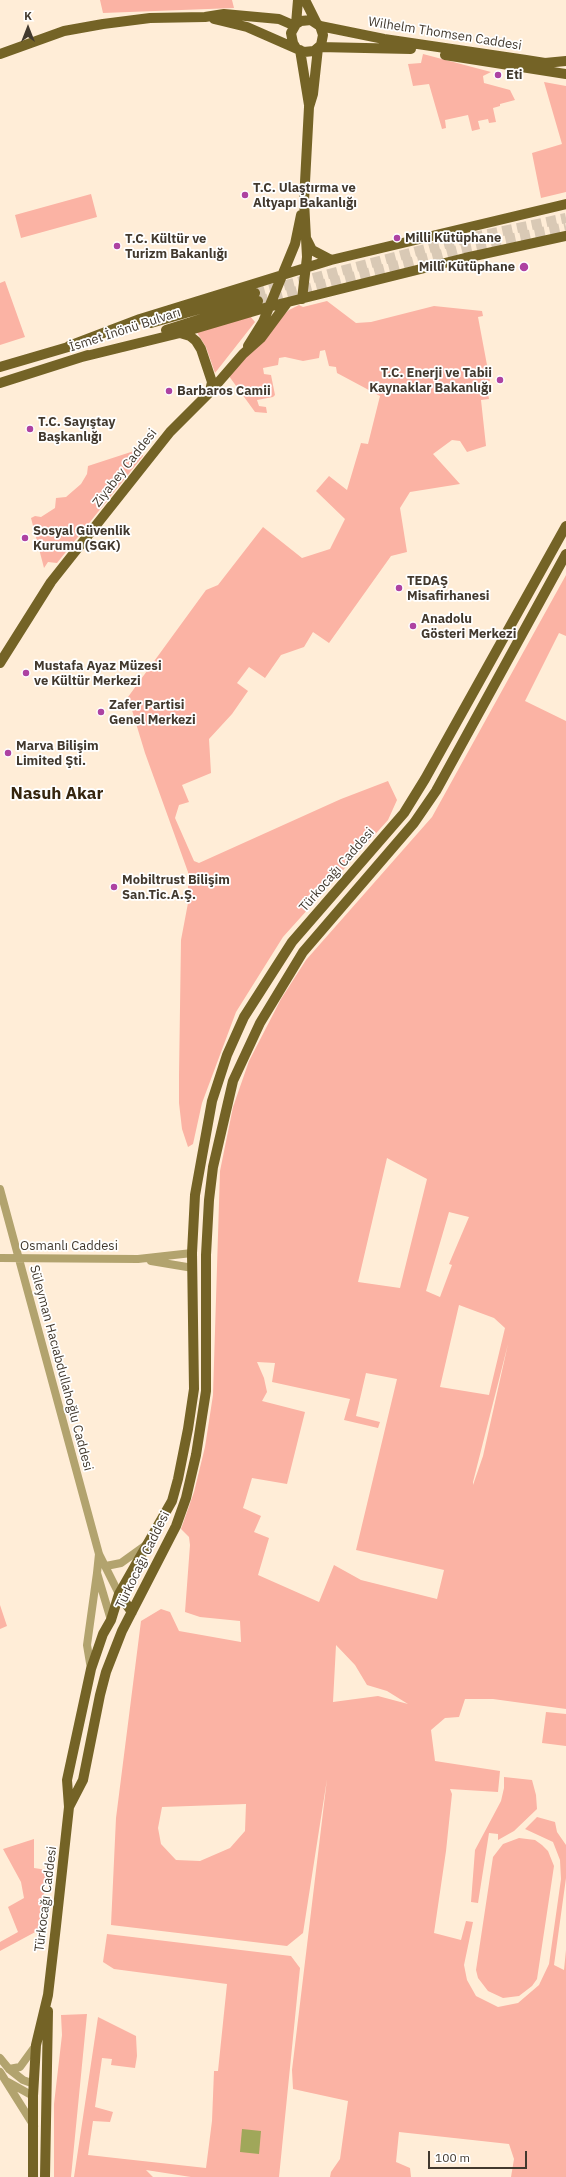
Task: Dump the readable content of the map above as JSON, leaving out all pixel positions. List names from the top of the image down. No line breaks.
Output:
{"streets":{"main road":["Wilhelm Thomsen Caddesi","İsmet İnönü Bulvarı","Ziyabey Caddesi","Türkocağı Caddesi"],"street":["Osmanlı Caddesi","Süleyman Hacıabdullahoğlu Caddesi"]},"crossings":[["Türkocağı Caddesi","Osmanlı Caddesi"],["Türkocağı Caddesi","Süleyman Hacıabdullahoğlu Caddesi"],["Osmanlı Caddesi","Süleyman Hacıabdullahoğlu Caddesi"]],"districts":["Nasuh Akar"],"places":["Eti","T.C. Ulaştırma ve Altyapı Bakanlığı","Milli Kütüphane","T.C. Kültür ve Turizm Bakanlığı","Millî Kütüphane","T.C. Enerji ve Tabii Kaynaklar Bakanlığı","Barbaros Camii","T.C. Sayıştay Başkanlığı","Sosyal Güvenlik Kurumu (SGK)","TEDAŞ Misafirhanesi","Anadolu Gösteri Merkezi","Mustafa Ayaz Müzesi ve Kültür Merkezi","Zafer Partisi Genel Merkezi","Marva Bilişim Limited Şti.","Mobiltrust Bilişim San.Tic.A.Ş."],"scale_bar":"100 m","north":"top"}
